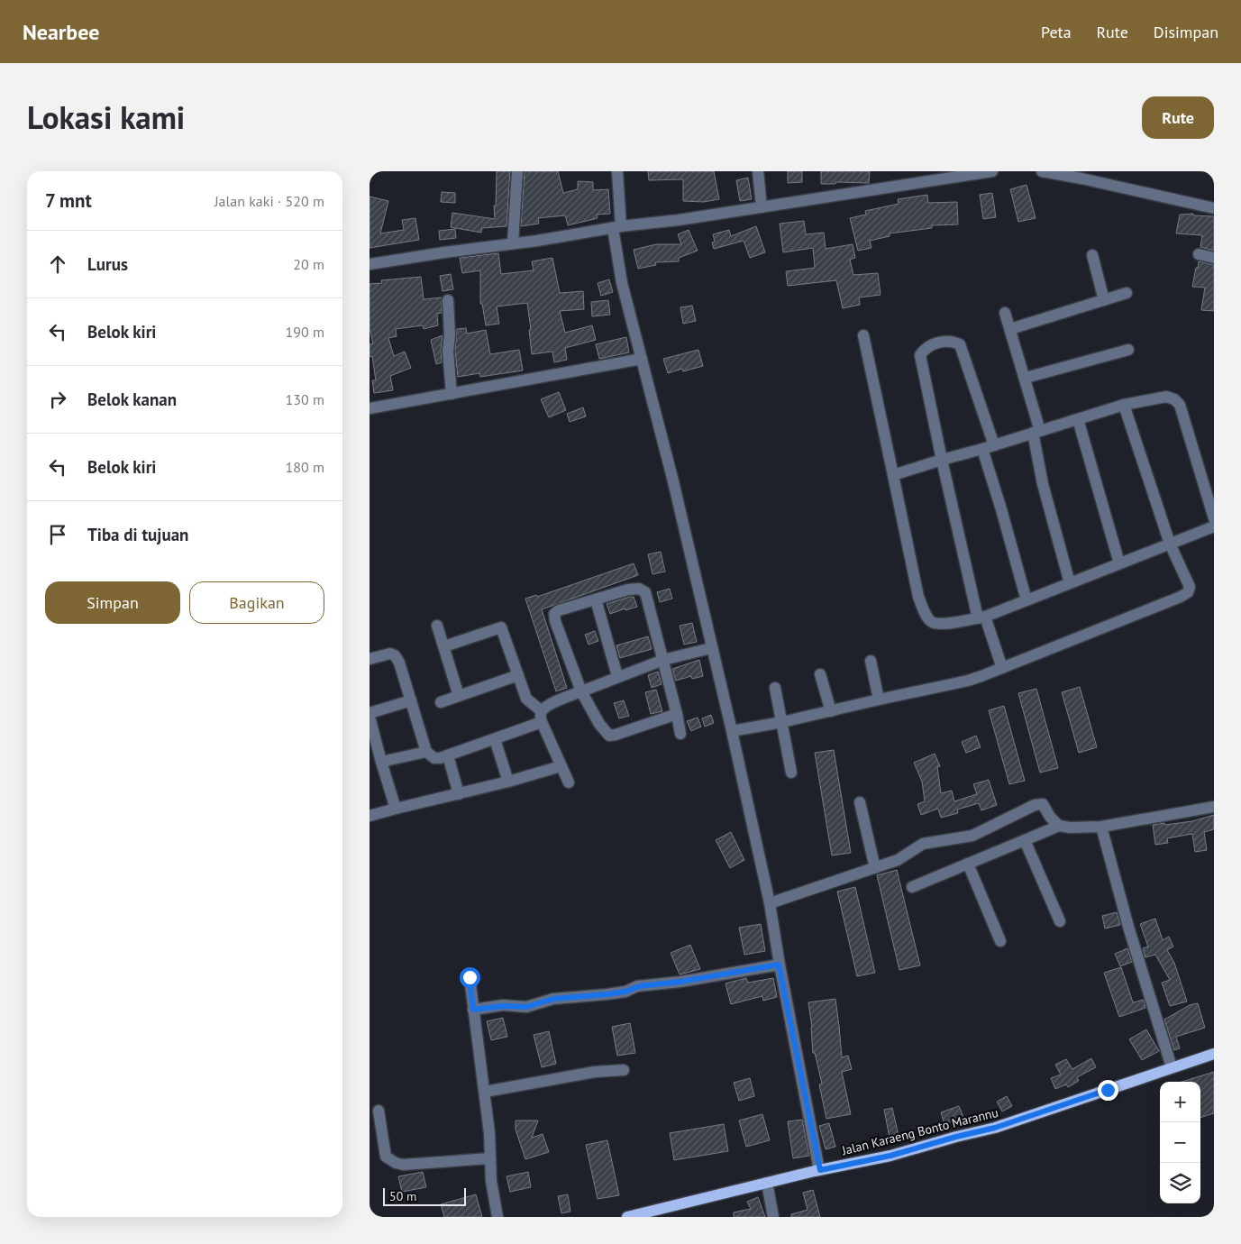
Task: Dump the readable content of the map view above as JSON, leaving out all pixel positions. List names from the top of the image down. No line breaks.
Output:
{"streets":{"main road":["Jalan Karaeng Bonto Marannu"]},"scale_bar":"50 m","page":{"header":"Nearbee","nav":["Peta","Rute","Disimpan"],"title":"Lokasi kami","buttons":["Rute",["Simpan","Bagikan"]],"heading":["7 mnt","Jalan kaki · 520 m"],"list":[["Lurus","20 m"],["Belok kiri","190 m"],["Belok kanan","130 m"],["Belok kiri","180 m"],"Tiba di tujuan"],"map_buttons":["+","−"],"scale":"50 m"}}
